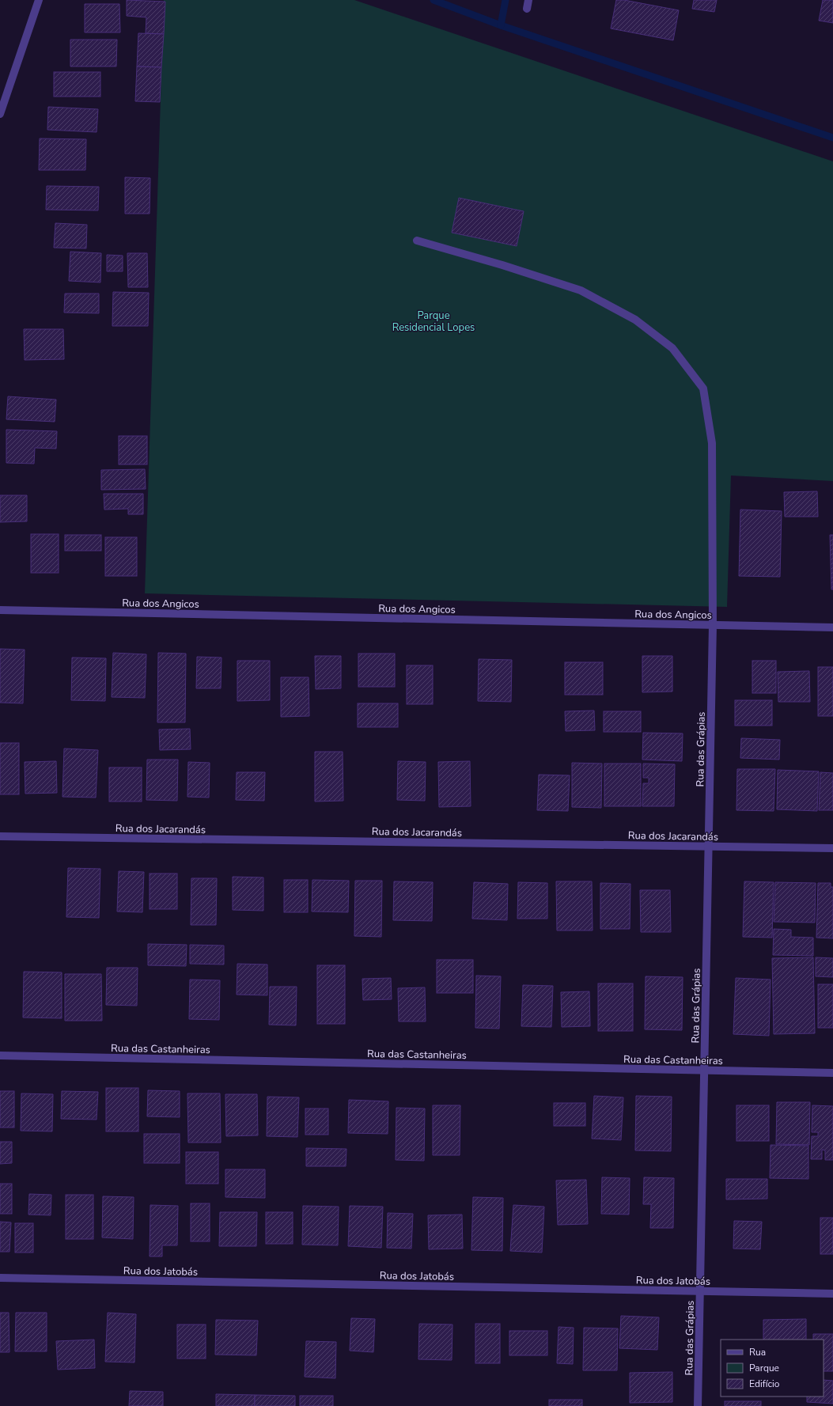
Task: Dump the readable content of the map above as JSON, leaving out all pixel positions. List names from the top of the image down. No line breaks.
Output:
{"streets":{"street":["Rua dos Angicos","Rua das Grápias","Rua dos Jacarandás","Rua das Castanheiras","Rua dos Jatobás"]},"crossings":[["Rua dos Angicos","Rua das Grápias"],["Rua das Grápias","Rua dos Jacarandás"],["Rua das Grápias","Rua das Castanheiras"],["Rua das Grápias","Rua dos Jatobás"]],"parks":["Parque Residencial Lopes"],"legend":["Rua","Parque","Edifício"]}
